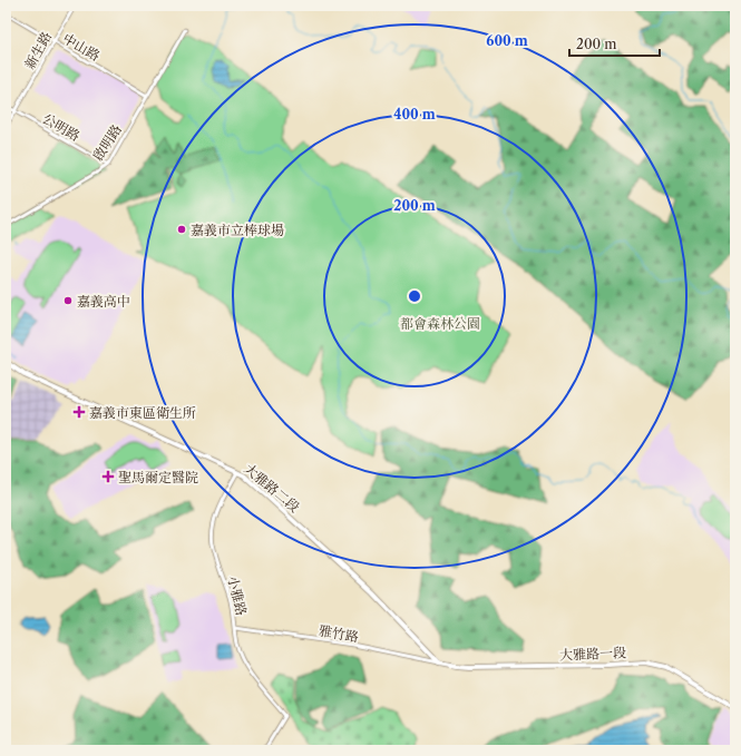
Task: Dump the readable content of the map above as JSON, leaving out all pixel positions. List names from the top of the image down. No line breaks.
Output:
{"streets":{"main road":["大雅路二段","大雅路一段"],"street":["中山路","新生路","公明路","啟明路","小雅路","雅竹路"]},"crossings":[["中山路","新生路"],["中山路","啟明路"],["新生路","公明路"],["公明路","啟明路"],["大雅路二段","小雅路"],["大雅路二段","雅竹路"],["大雅路二段","大雅路一段"],["小雅路","雅竹路"],["雅竹路","大雅路一段"]],"parks":["都會森林公園"],"places":{"other":["嘉義市立棒球場","嘉義高中"],"health":["嘉義市東區衛生所","聖馬爾定醫院"]},"scale_bar":"200 m","rings":["600 m","400 m","200 m"]}
